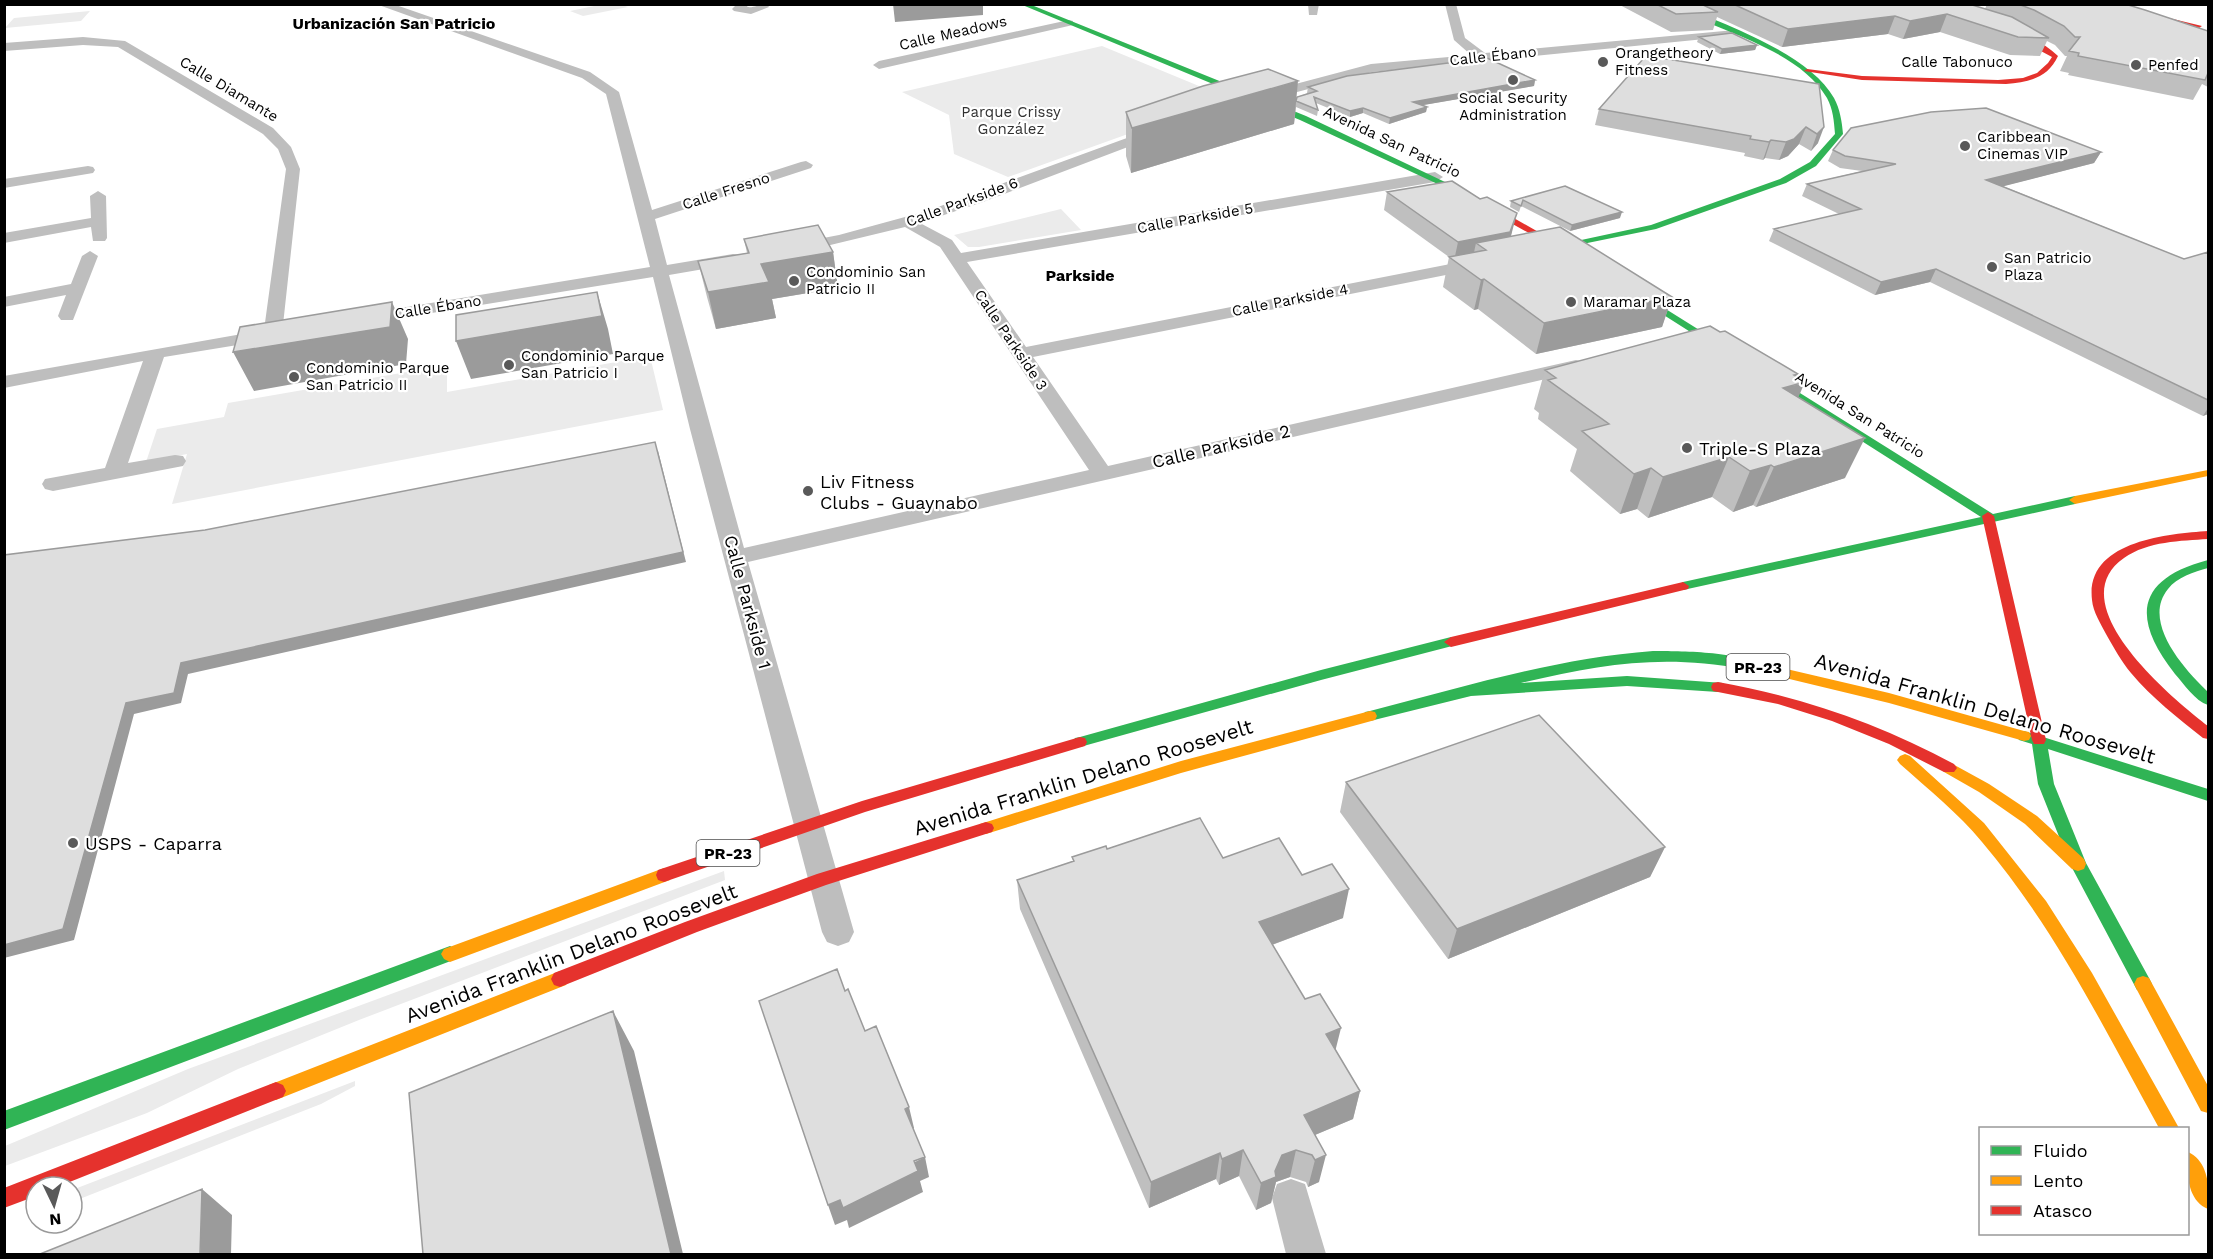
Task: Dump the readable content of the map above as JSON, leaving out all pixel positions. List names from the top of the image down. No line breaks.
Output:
{"streets":{"main road":["Calle Tabonuco","Avenida San Patricio","PR-23","Avenida Franklin Delano Roosevelt"],"street":["Calle Meadows","Calle Ébano","Calle Diamante","Calle Fresno","Calle Parkside 6","Calle Parkside 5","Calle Parkside 4","Calle Parkside 3","Calle Parkside 2","Calle Parkside 1"]},"crossings":[["Calle Meadows","Avenida San Patricio"],["Calle Ébano","Avenida San Patricio"],["Calle Ébano","Calle Parkside 1"],["Avenida San Patricio","Calle Parkside 5"],["Avenida San Patricio","Avenida Franklin Delano Roosevelt"],["Calle Fresno","Calle Parkside 1"],["Calle Parkside 6","Calle Parkside 3"],["Calle Parkside 5","Calle Parkside 3"],["Calle Parkside 4","Calle Parkside 3"],["Calle Parkside 3","Calle Parkside 2"],["Calle Parkside 2","Calle Parkside 1"],["Calle Parkside 1","Avenida Franklin Delano Roosevelt"]],"districts":["Urbanización San Patricio","Parkside"],"parks":["Parque Crissy González"],"places":["Orangetheory Fitness","Penfed","Social Security Administration","Caribbean Cinemas VIP","San Patricio Plaza","Condominio San Patricio II","Maramar Plaza","Condominio Parque San Patricio I","Condominio Parque San Patricio II","Triple-S Plaza","Liv Fitness Clubs - Guaynabo","USPS - Caparra"],"legend":["Fluido","Lento","Atasco"],"north":"bottom"}
